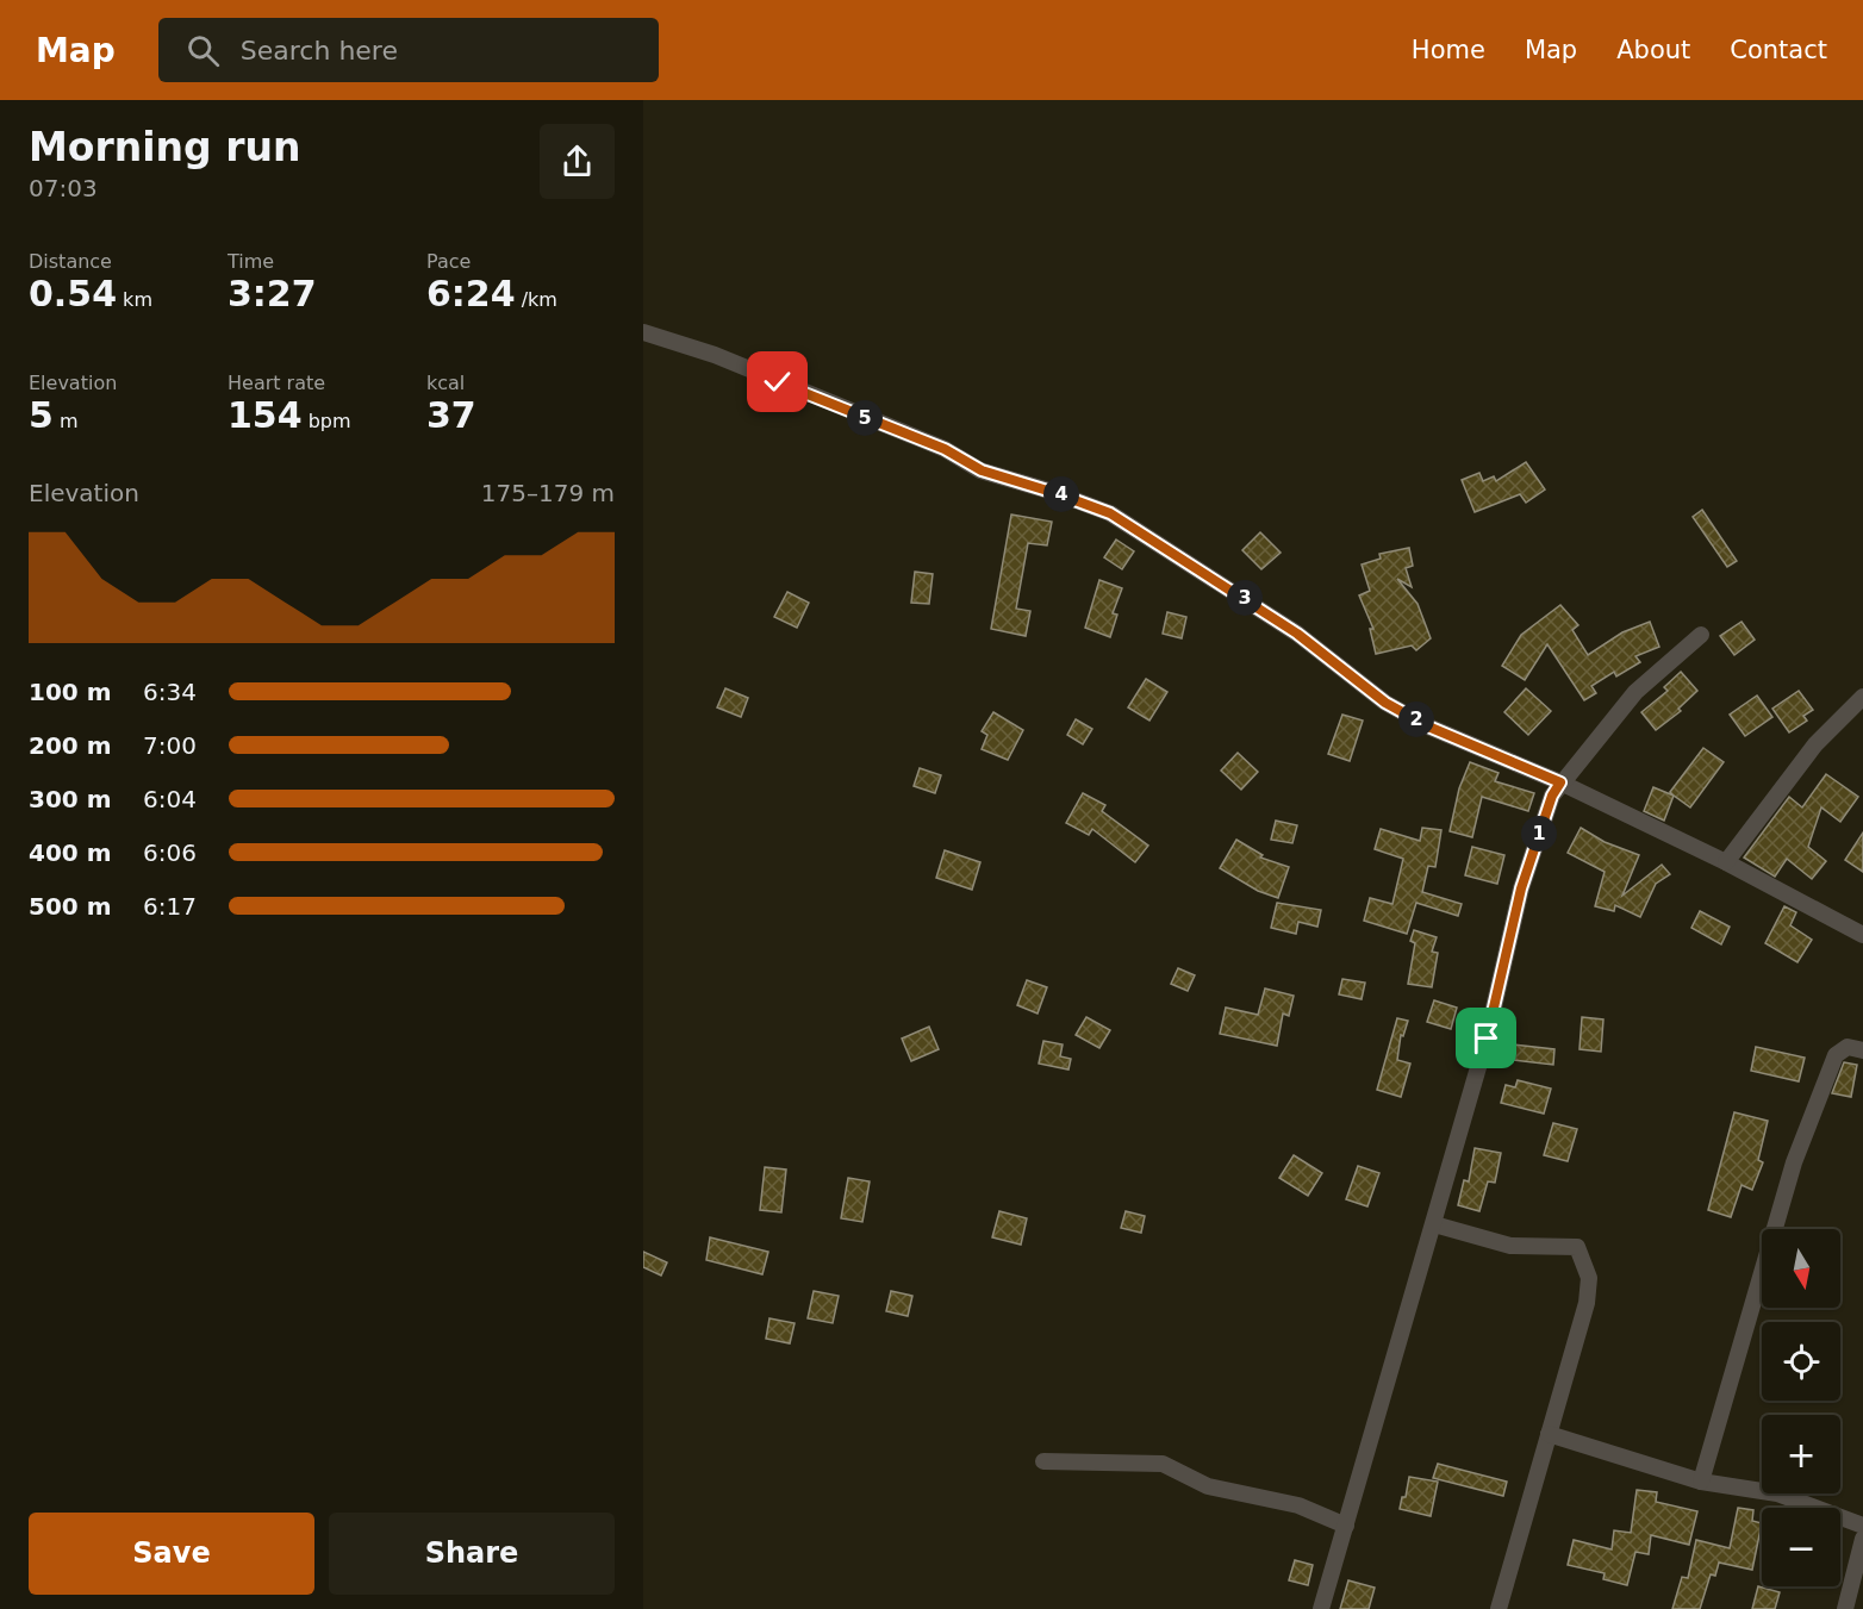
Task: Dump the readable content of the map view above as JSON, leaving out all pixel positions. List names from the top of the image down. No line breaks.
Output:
{"north":"bottom","page":{"header":"Map","search":"Search here","nav":["Home","Map","About","Contact"],"heading":["Morning run","07:03"],"stats":[["Distance","0.54 km"],["Time","3:27"],["Pace","6:24 /km"],["Elevation","5 m"],["Heart rate","154 bpm"],["kcal","37"]],"pins":["5","4","3","2","1"],"chart":["Elevation","175–179 m"],"list":[{"name":"100 m","note":"6:34"},{"name":"200 m","note":"7:00"},{"name":"300 m","note":"6:04"},{"name":"400 m","note":"6:06"},{"name":"500 m","note":"6:17"}],"map_buttons":["+","−"],"buttons":["Save","Share"]}}
